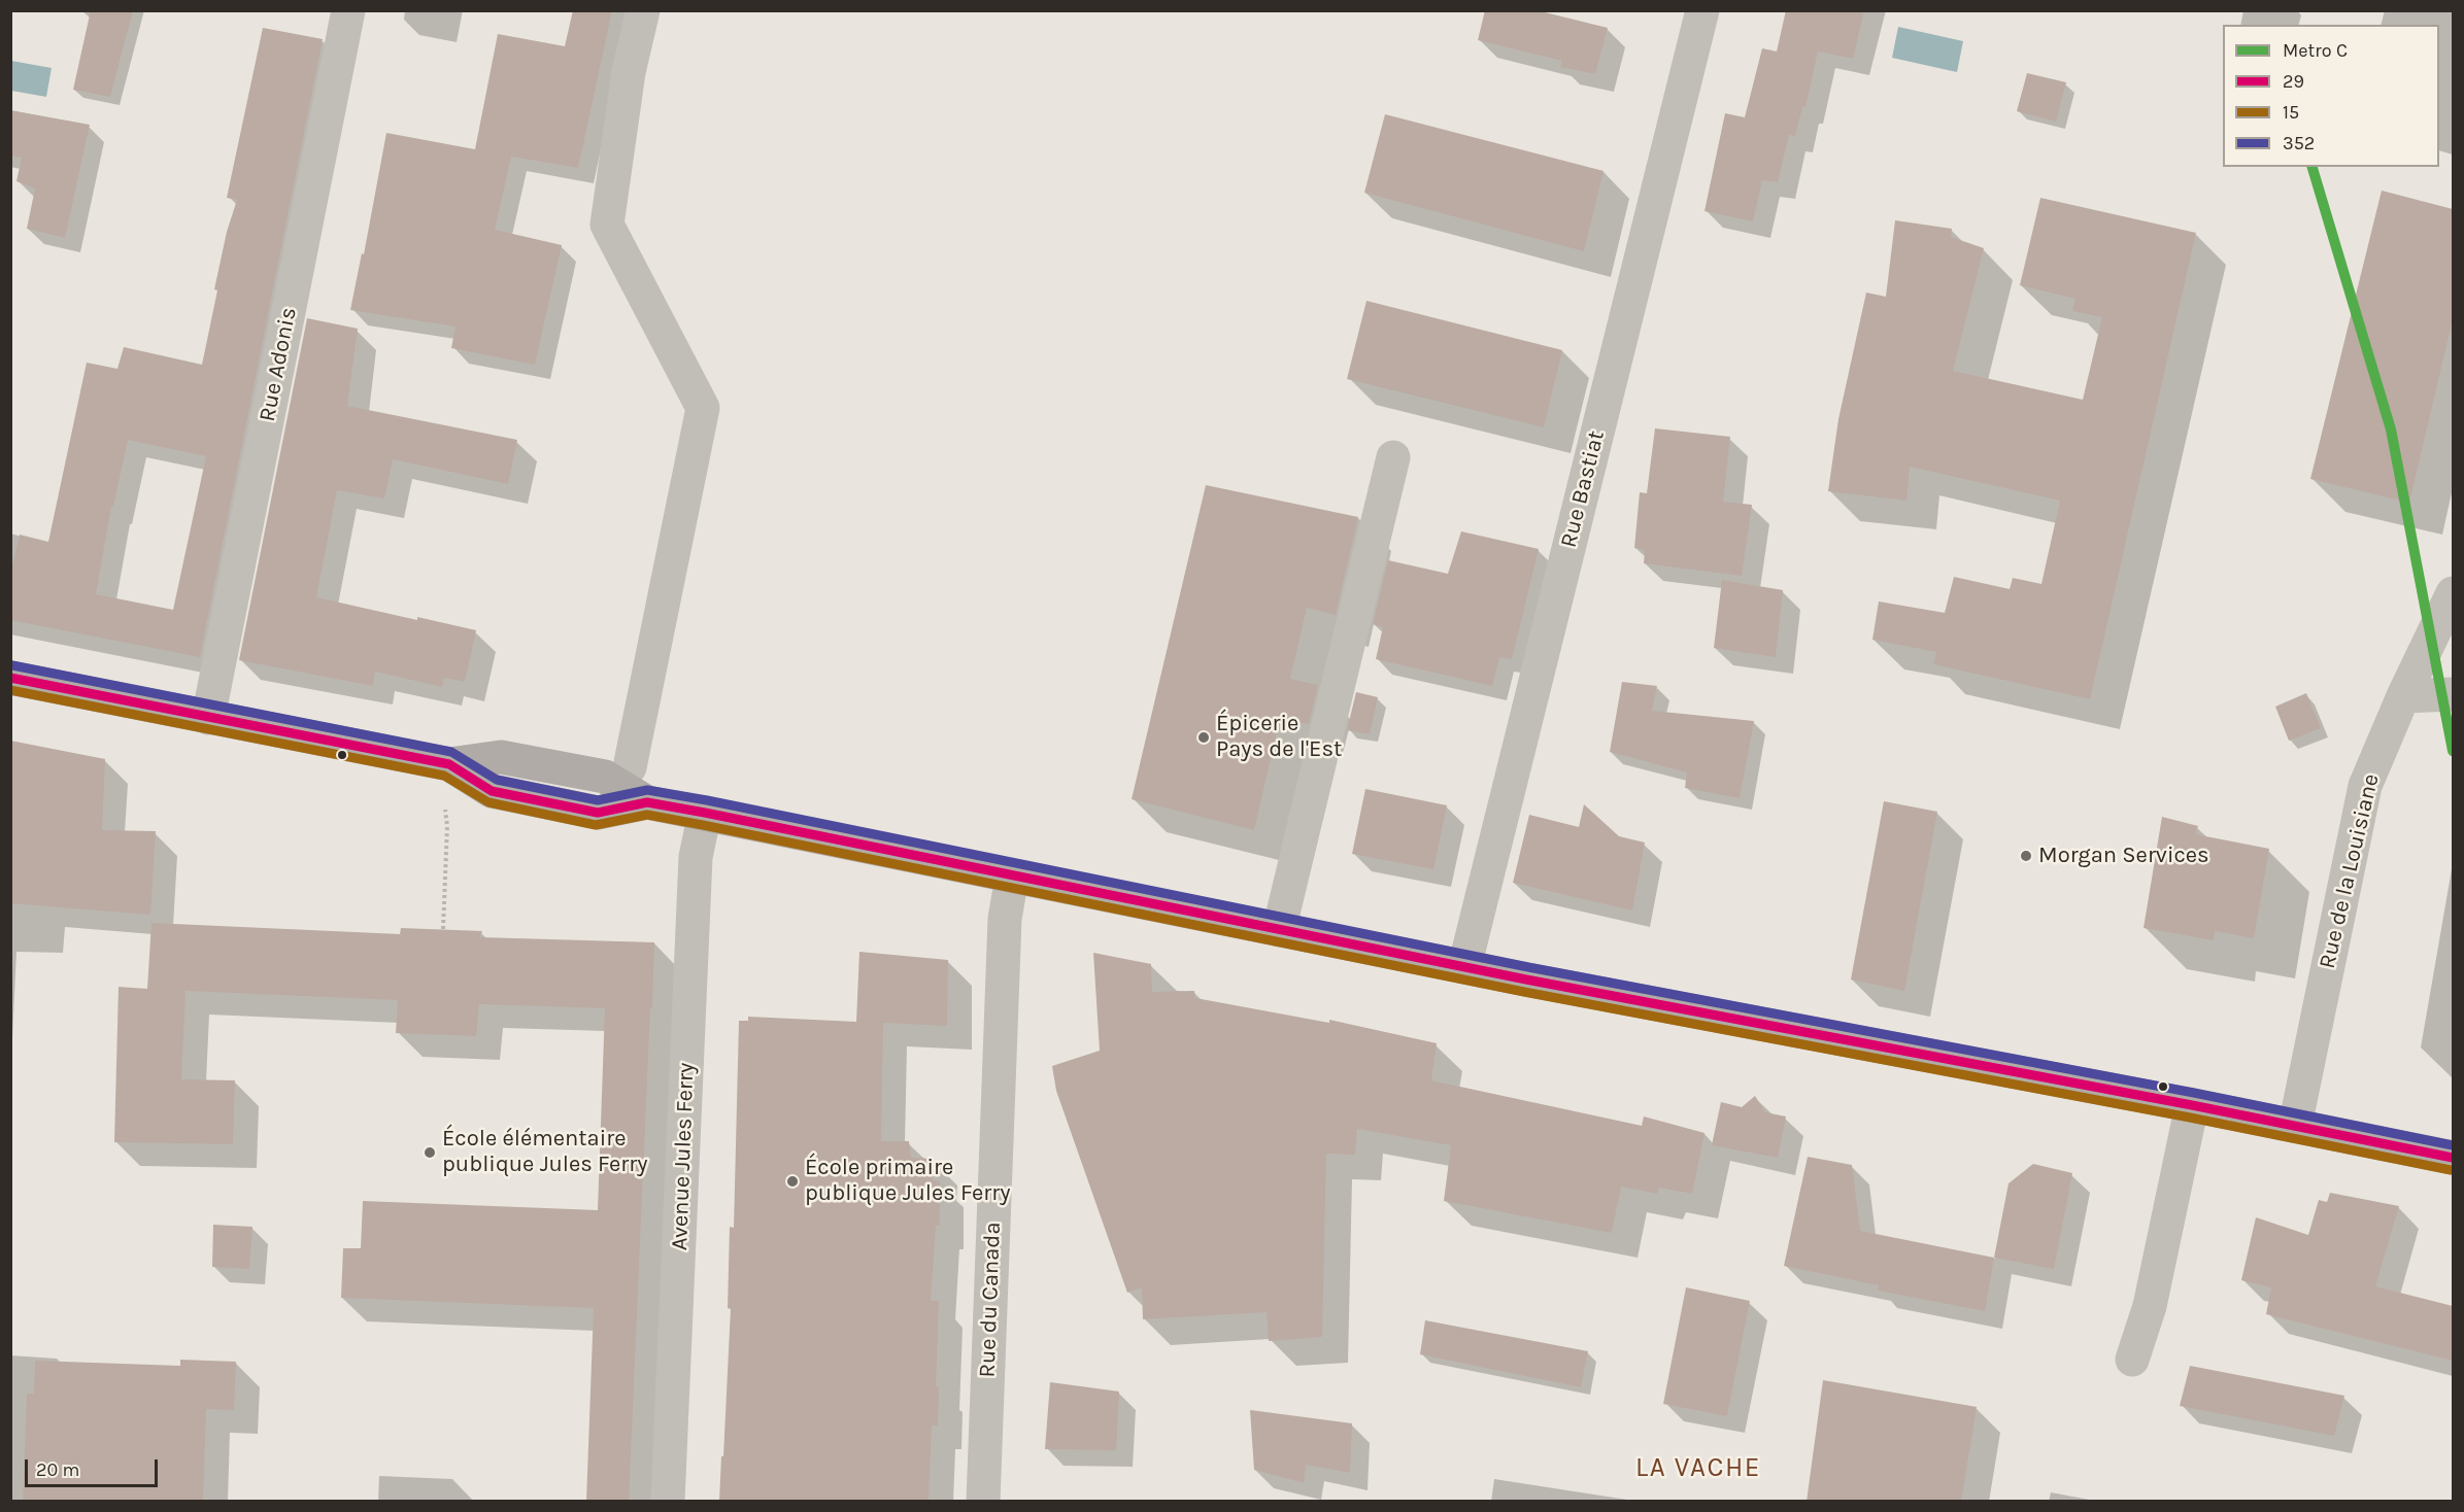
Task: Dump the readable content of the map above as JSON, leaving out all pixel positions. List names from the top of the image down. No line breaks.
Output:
{"streets":{"street":["Rue Adonis","Rue Bastiat","Rue de la Louisiane","Avenue Jules Ferry","Rue du Canada"]},"districts":["LA VACHE"],"places":["Épicerie Pays de l'Est","Morgan Services","École élémentaire publique Jules Ferry","École primaire publique Jules Ferry"],"lines":["metro line C","transit line 352","transit line 29","transit line 15"],"legend":["Metro C","29","15","352"],"scale_bar":"20 m"}
